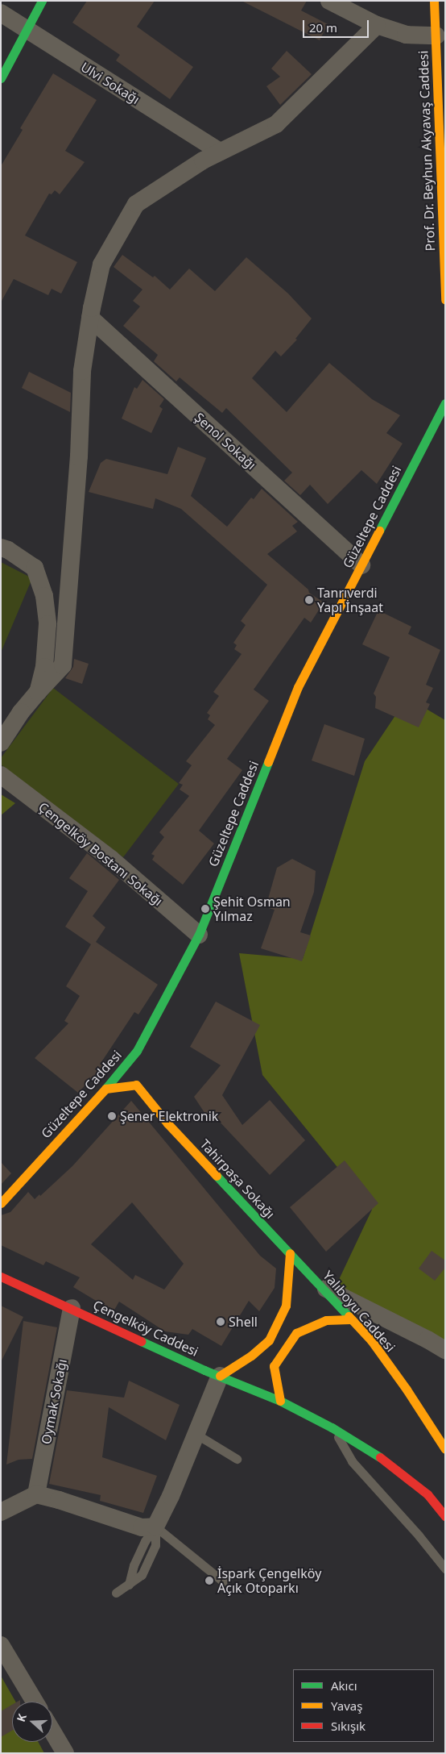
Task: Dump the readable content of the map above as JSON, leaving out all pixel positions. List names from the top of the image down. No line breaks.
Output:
{"streets":{"main road":["Prof. Dr. Beyhun Akyavaş Caddesi","Güzeltepe Caddesi","Tahirpaşa Sokağı","Yalıboyu Caddesi","Çengelköy Caddesi"],"street":["Ulvi Sokağı","Şenol Sokağı","Çengelköy Bostanı Sokağı","Oymak Sokağı"]},"crossings":[["Şenol Sokağı","Güzeltepe Caddesi"],["Güzeltepe Caddesi","Çengelköy Bostanı Sokağı"],["Güzeltepe Caddesi","Tahirpaşa Sokağı"],["Tahirpaşa Sokağı","Yalıboyu Caddesi"],["Çengelköy Caddesi","Oymak Sokağı"]],"places":["Tanrıverdi Yapı İnşaat","Şehit Osman Yılmaz","Şener Elektronik","Shell","İspark Çengelköy Açık Otoparkı"],"legend":["Akıcı","Yavaş","Sıkışık"],"scale_bar":"20 m","north":"left"}
